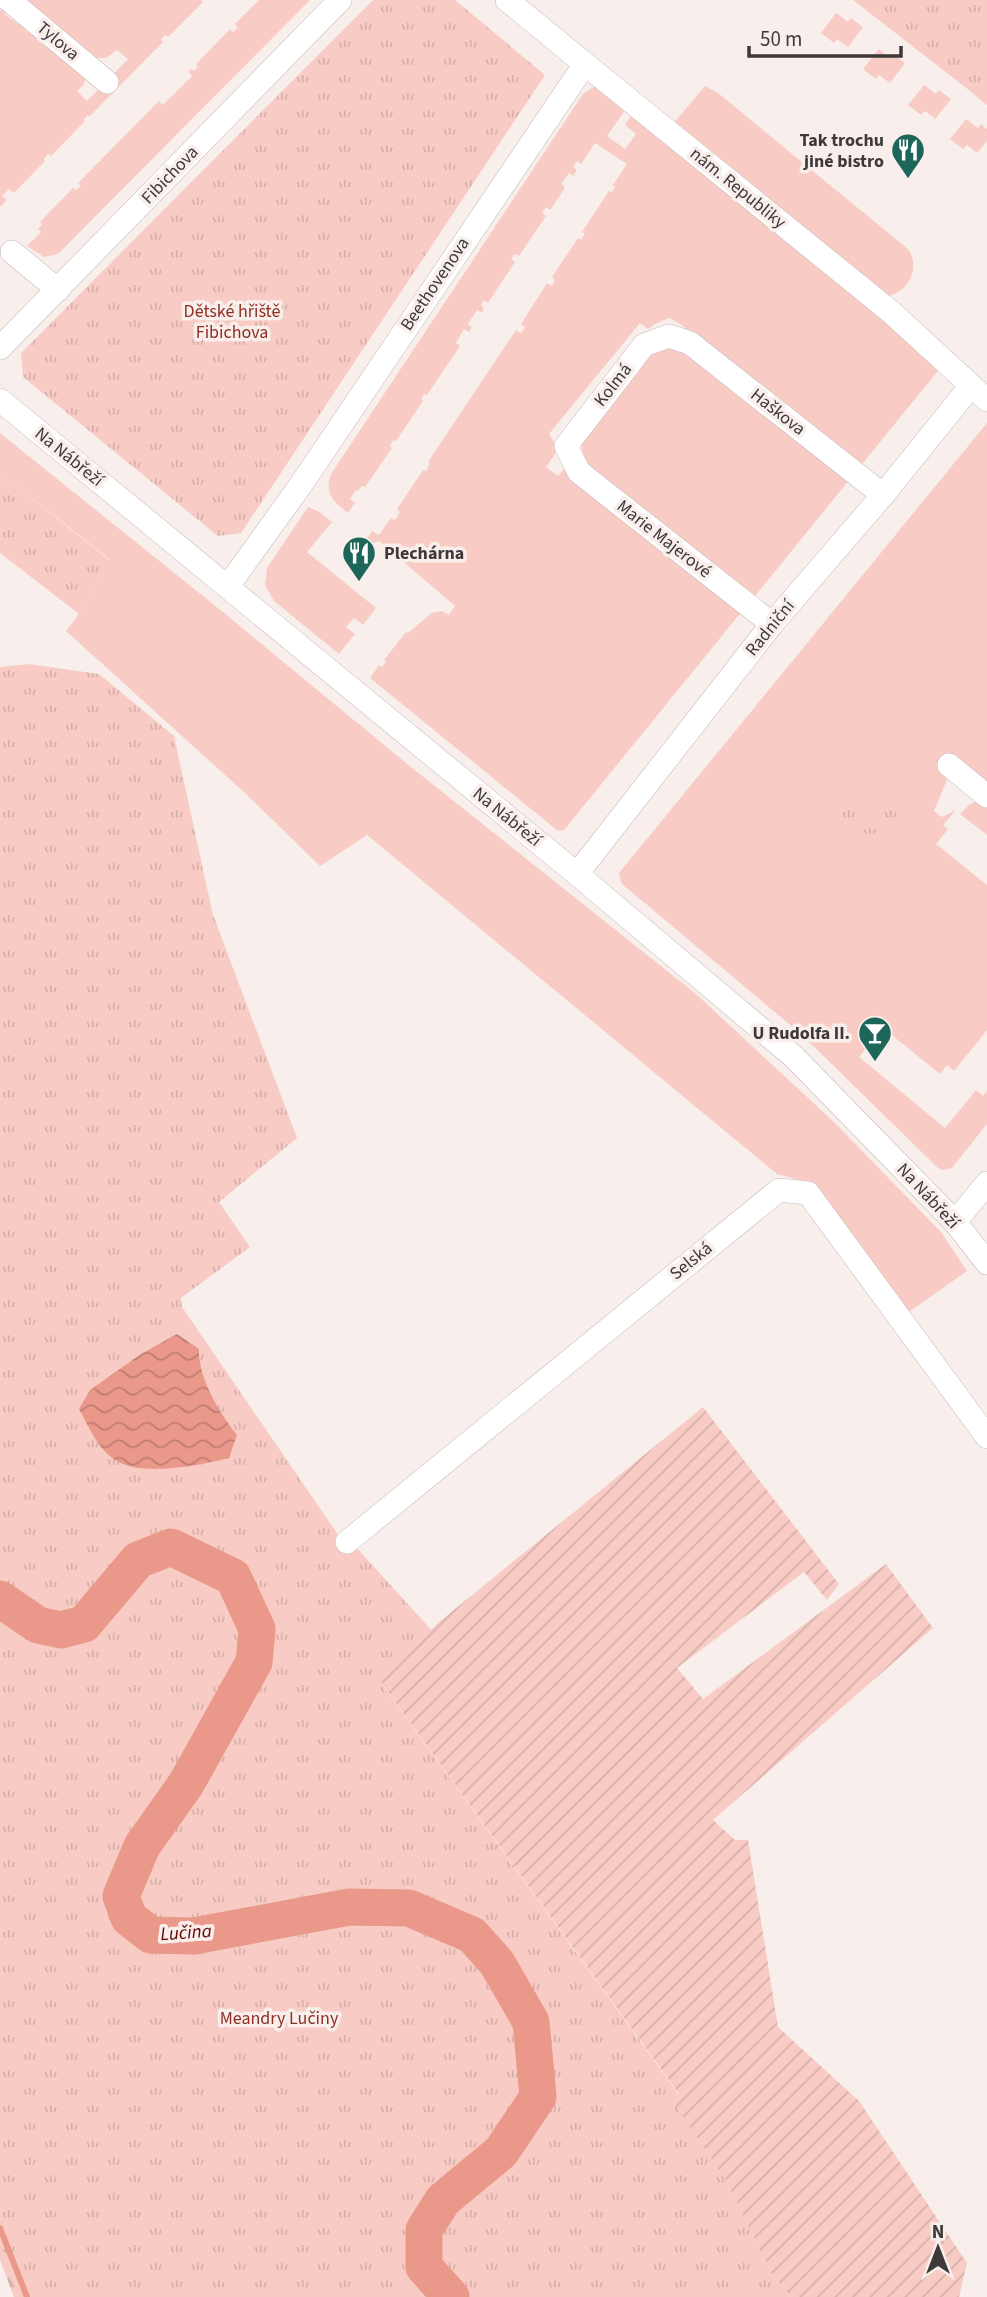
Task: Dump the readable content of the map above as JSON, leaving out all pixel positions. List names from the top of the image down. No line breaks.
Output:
{"streets":{"street":["Tylova","Fibichova","nám. Republiky","Beethovenova","Kolmá","Haškova","Na Nábřeží","Marie Majerové","Radniční","Selská"]},"crossings":[["nám. Republiky","Beethovenova"],["nám. Republiky","Radniční"],["Beethovenova","Na Nábřeží"],["Kolmá","Haškova"],["Kolmá","Marie Majerové"],["Haškova","Radniční"],["Na Nábřeží","Radniční"],["Marie Majerové","Radniční"]],"water":["Lučina"],"parks":["Dětské hřiště Fibichova","Meandry Lučiny"],"places":{"restaurant":["Tak trochu jiné bistro","Plechárna"],"bar":["U Rudolfa II."]},"scale_bar":"50 m","north":"top"}
